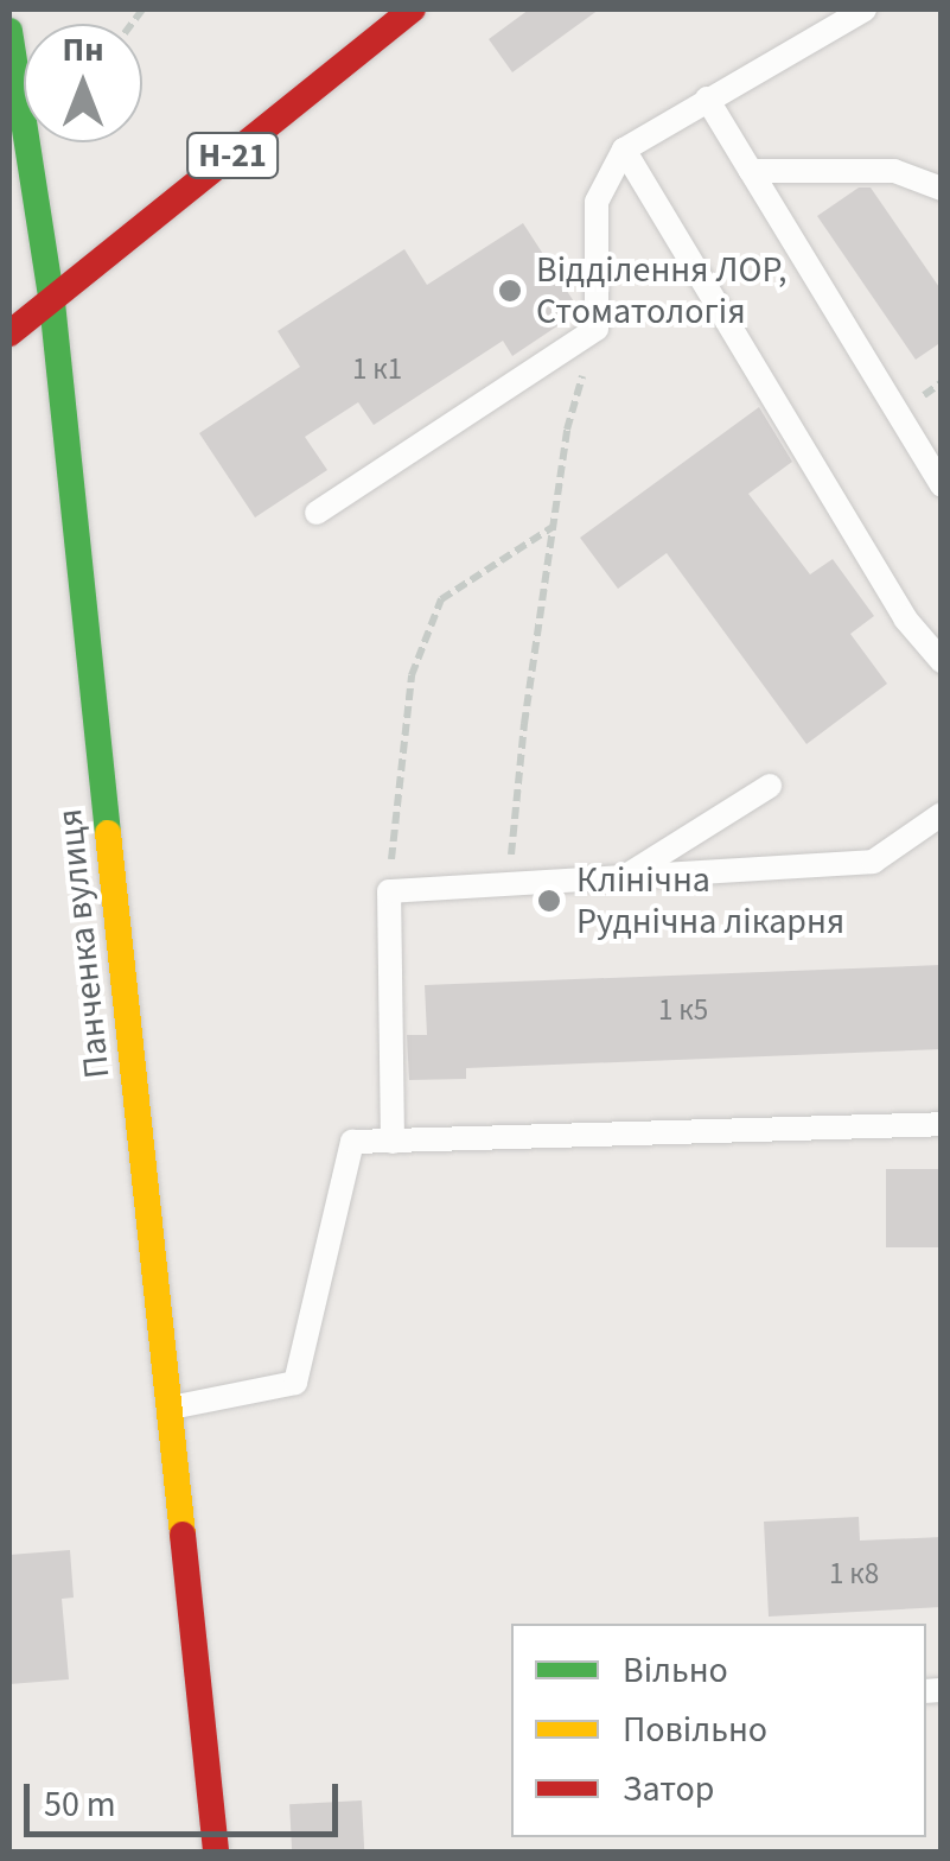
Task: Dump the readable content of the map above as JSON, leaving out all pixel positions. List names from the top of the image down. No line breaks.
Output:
{"streets":{"street":["Н-21","Панченка вулиця"]},"crossings":[["Н-21","Панченка вулиця"]],"places":["Відділення ЛОР, Стоматологія","Клінічна Руднічна лікарня"],"house_numbers":["1 к1","1 к5","1 к8"],"legend":["Вільно","Повільно","Затор"],"scale_bar":"50 m","north":"top"}
